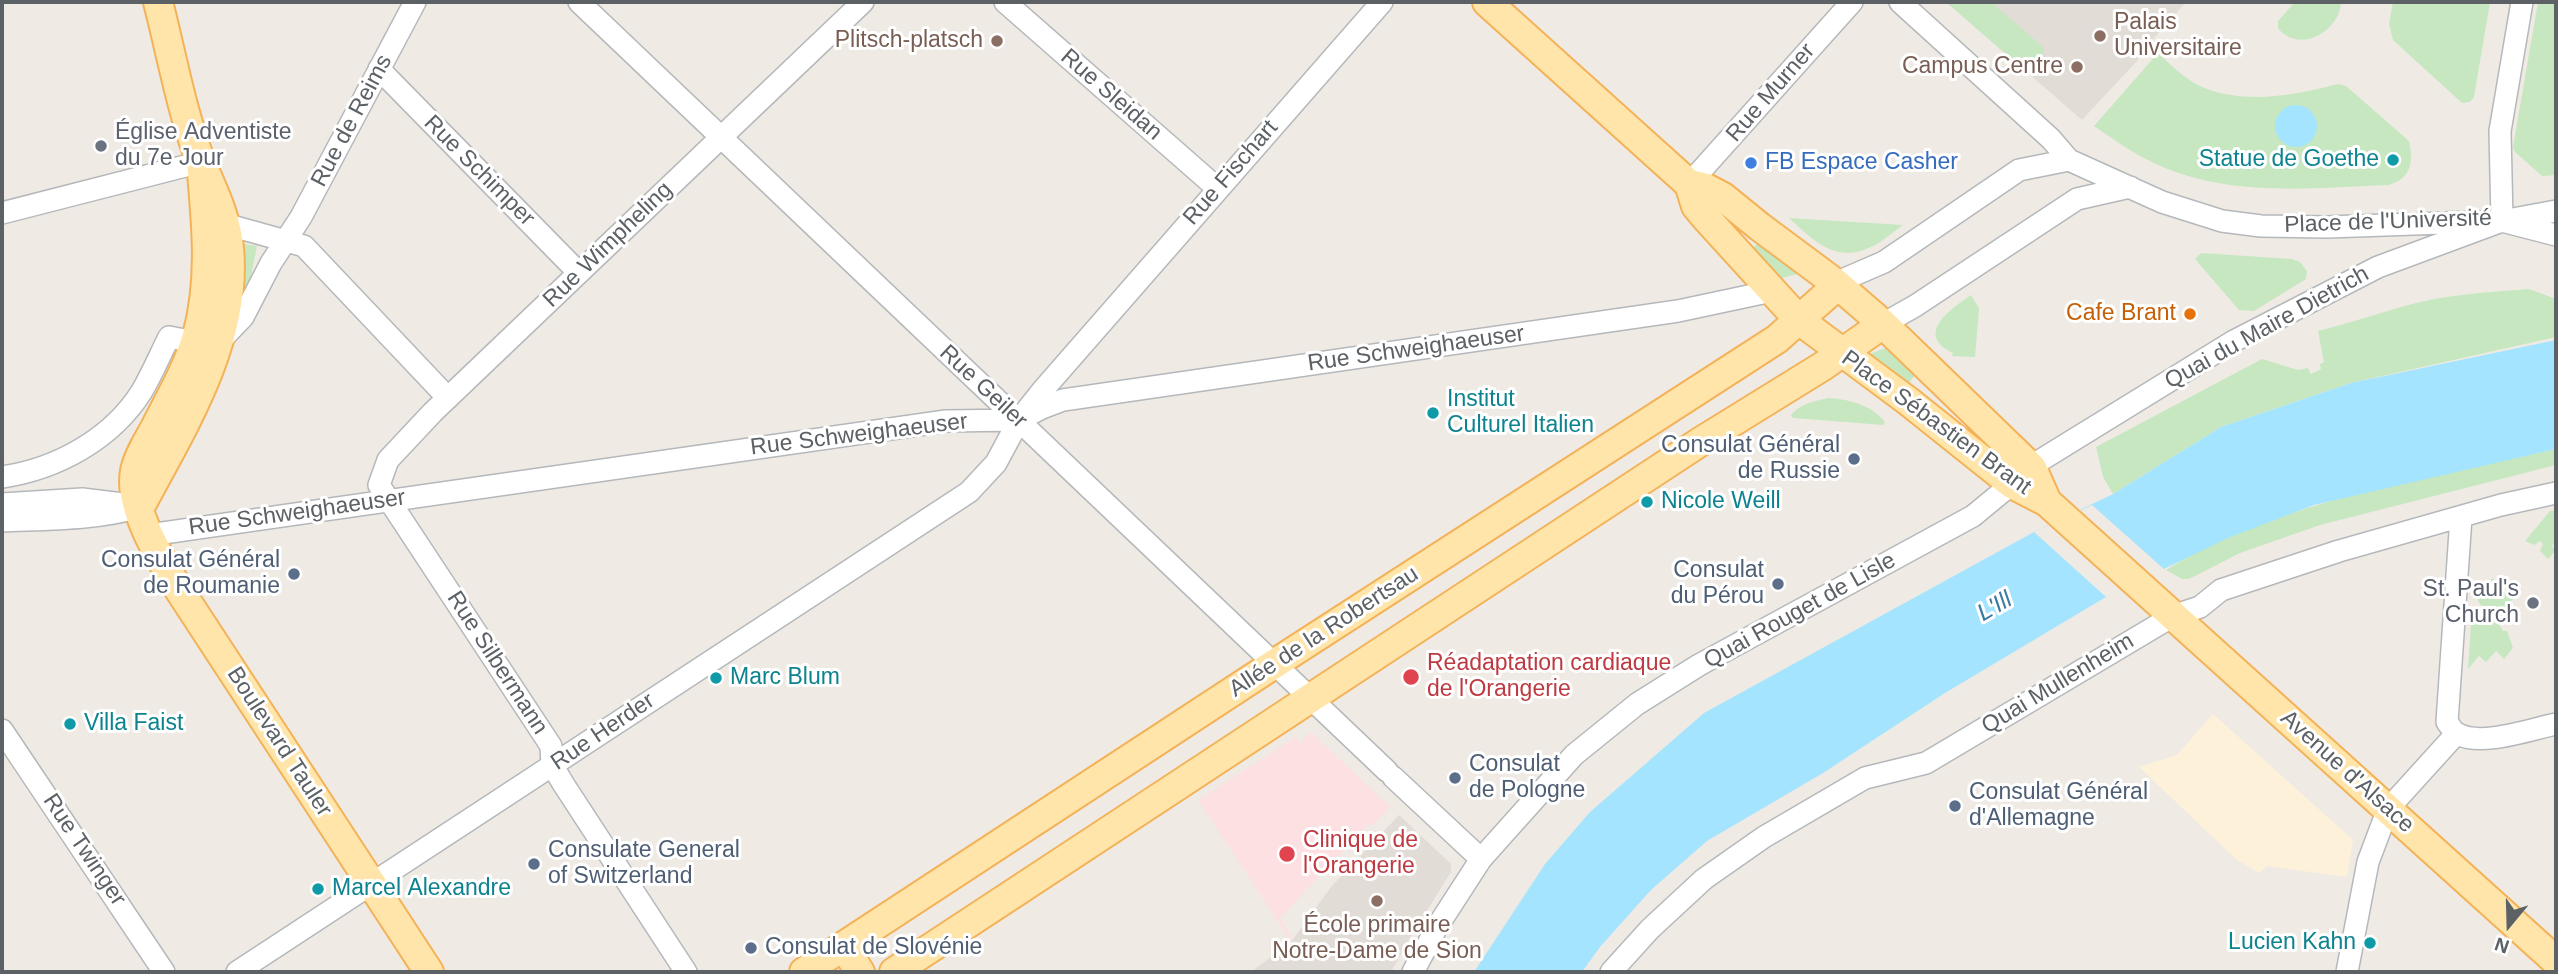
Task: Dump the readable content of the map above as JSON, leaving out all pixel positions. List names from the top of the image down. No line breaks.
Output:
{"streets":{"main road":["Place Sébastien Brant","Allée de la Robertsau","Boulevard Tauler","Avenue d'Alsace"],"street":["Rue Murner","Rue Sleidan","Rue de Reims","Rue Schimper","Rue Fischart","Place de l'Université","Rue Wimpheling","Quai du Maire Dietrich","Rue Schweighaeuser","Rue Geiler","Quai Rouget de Lisle","Rue Silbermann","Quai Mullenheim","Rue Herder","Rue Twinger"]},"crossings":[["Rue Murner","Place Sébastien Brant"],["Rue Sleidan","Rue Fischart"],["Rue de Reims","Rue Schimper"],["Rue Schimper","Rue Wimpheling"],["Rue Fischart","Rue Schweighaeuser"],["Rue Fischart","Rue Geiler"],["Rue Fischart","Rue Herder"],["Place de l'Université","Quai du Maire Dietrich"],["Rue Wimpheling","Rue Schweighaeuser"],["Rue Wimpheling","Rue Geiler"],["Rue Wimpheling","Rue Silbermann"],["Quai du Maire Dietrich","Place Sébastien Brant"],["Quai du Maire Dietrich","Quai Rouget de Lisle"],["Rue Schweighaeuser","Rue Geiler"],["Rue Schweighaeuser","Place Sébastien Brant"],["Rue Schweighaeuser","Rue Silbermann"],["Rue Schweighaeuser","Rue Herder"],["Rue Schweighaeuser","Boulevard Tauler"],["Rue Geiler","Quai Rouget de Lisle"],["Rue Geiler","Allée de la Robertsau"],["Rue Geiler","Rue Herder"],["Place Sébastien Brant","Quai Rouget de Lisle"],["Place Sébastien Brant","Allée de la Robertsau"],["Place Sébastien Brant","Avenue d'Alsace"],["Rue Silbermann","Rue Herder"],["Quai Mullenheim","Avenue d'Alsace"],["Rue Herder","Boulevard Tauler"]],"water":["L'Ill"],"places":["Palais Universitaire","Plitsch-platsch","Campus Centre","Église Adventiste du 7e Jour","Statue de Goethe","FB Espace Casher","Cafe Brant","Institut Culturel Italien","Consulat Général de Russie","Nicole Weill","Consulat Général de Roumanie","Consulat du Pérou","St. Paul's Church","Réadaptation cardiaque de l'Orangerie","Marc Blum","Villa Faist","Consulat de Pologne","Consulat Général d'Allemagne","Clinique de l'Orangerie","Consulate General of Switzerland","Marcel Alexandre","École primaire Notre-Dame de Sion","Lucien Kahn","Consulat de Slovénie"],"north":"bottom"}
